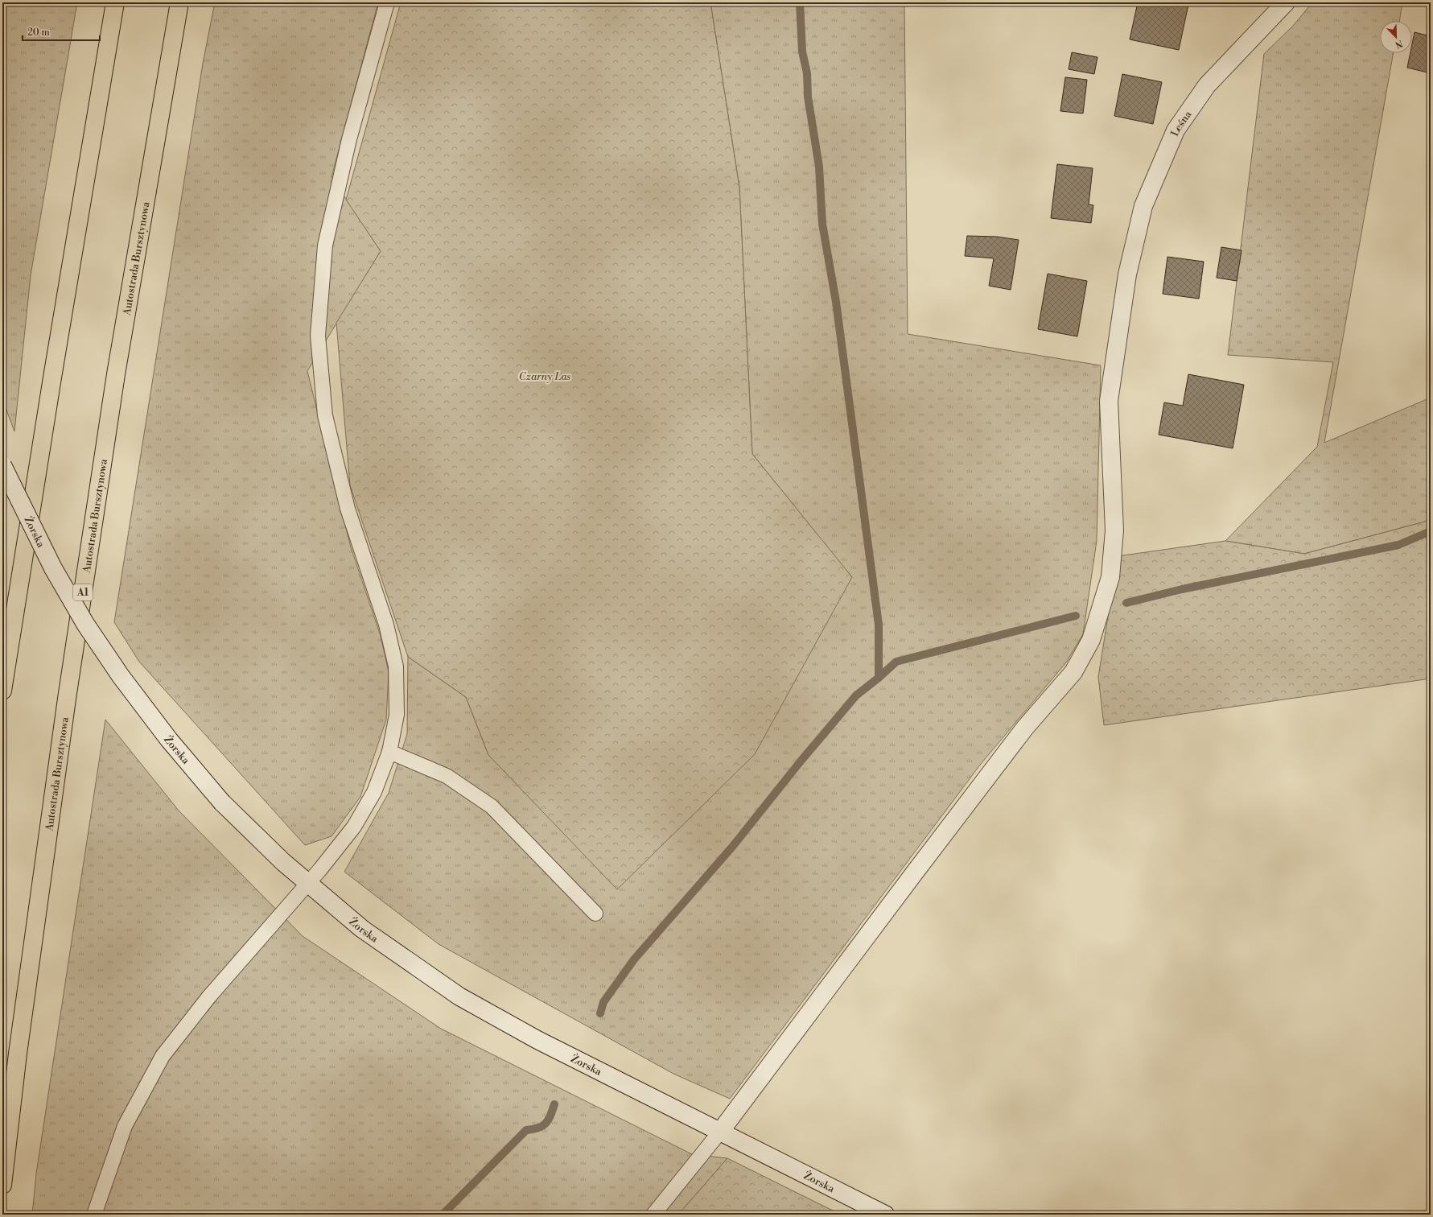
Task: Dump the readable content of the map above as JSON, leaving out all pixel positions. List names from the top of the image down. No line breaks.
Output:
{"streets":{"highway":["Autostrada Bursztynowa","A1"],"street":["Leśna","Żorska"]},"crossings":[["Leśna","Żorska"]],"parks":["Czarny Las"],"scale_bar":"20 m","north":"bottom right"}
